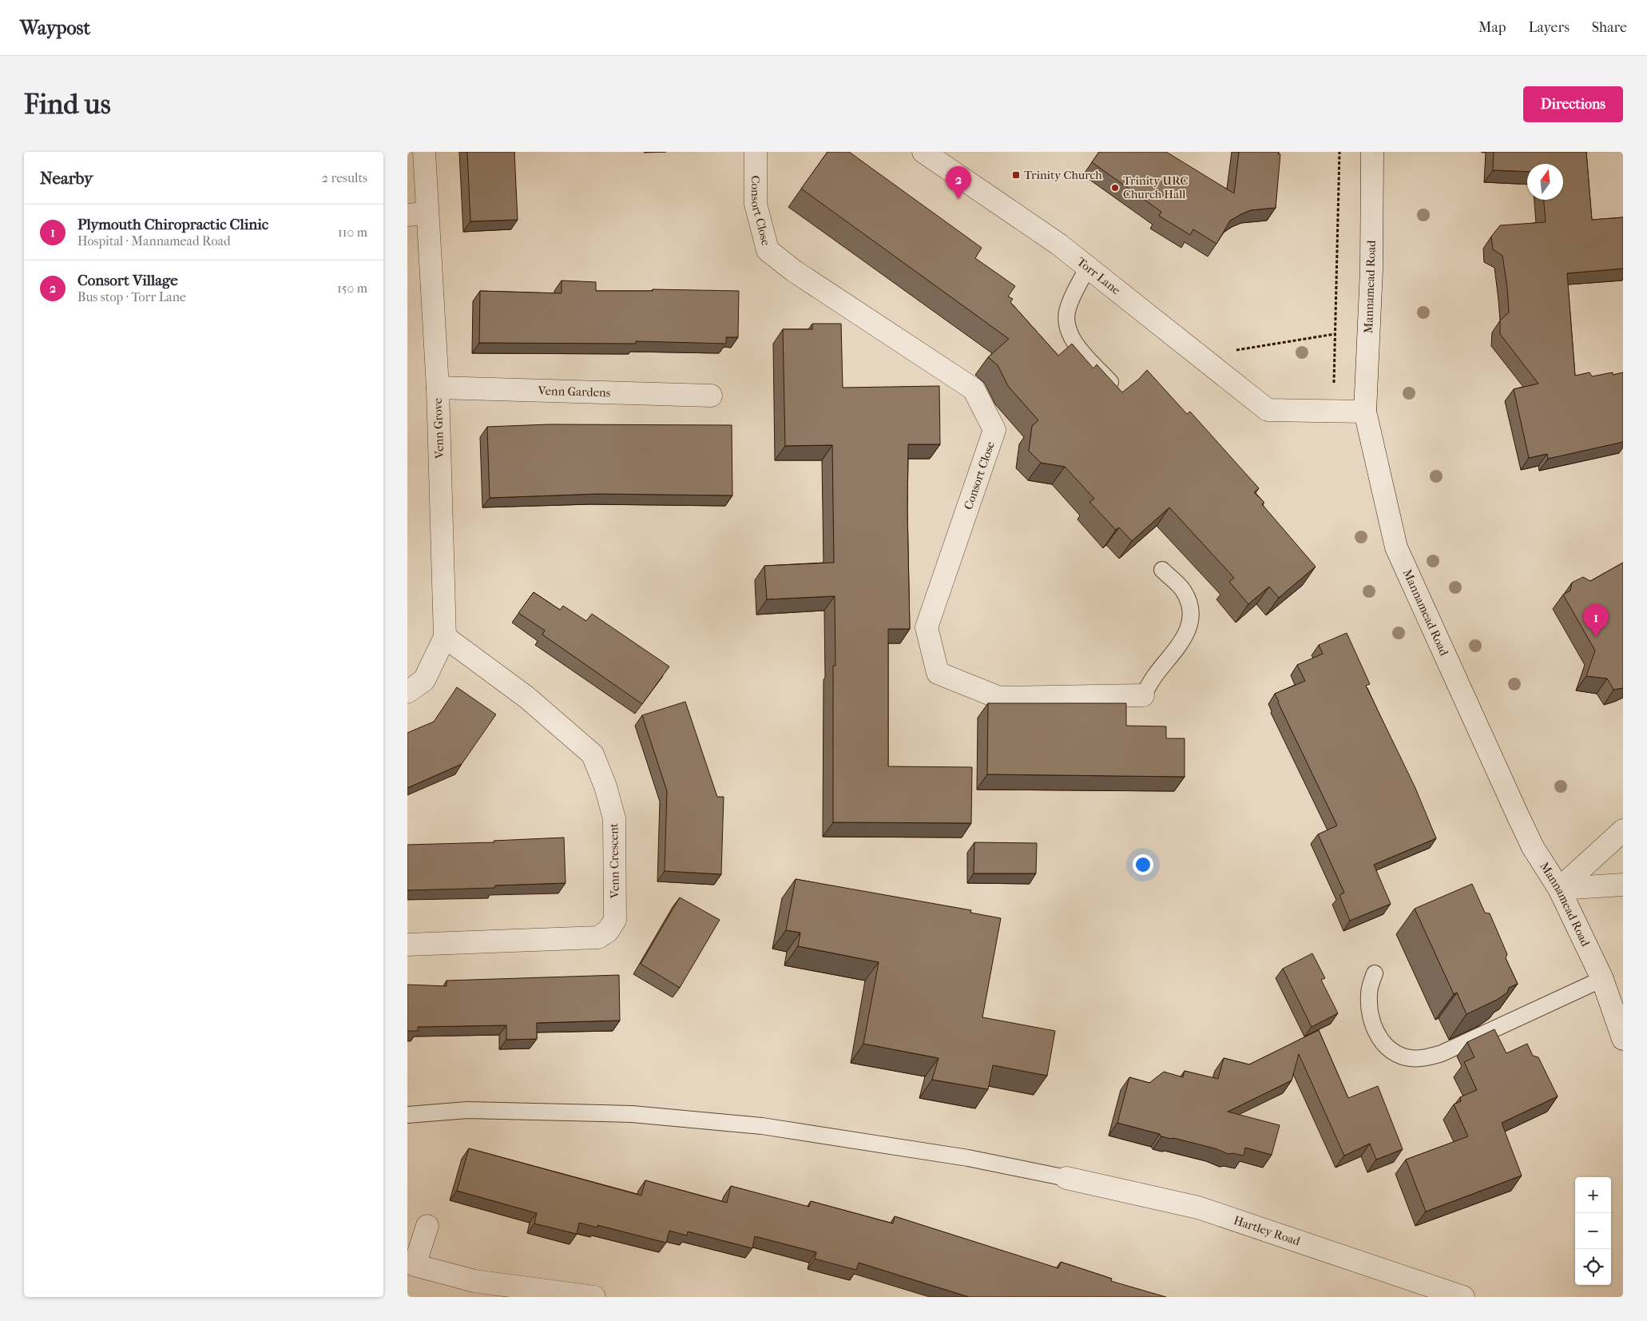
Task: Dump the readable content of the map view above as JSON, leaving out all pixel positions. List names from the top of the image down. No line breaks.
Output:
{"streets":{"street":["Consort Close","Torr Lane","Mannamead Road","Venn Gardens","Venn Grove","Venn Crescent","Hartley Road"]},"crossings":[["Venn Gardens","Venn Grove"],["Venn Grove","Venn Crescent"]],"places":{"transit":["Trinity Church"],"other":["Trinity URC Church Hall"]},"north":"top","page":{"header":"Waypost","nav":["Map","Layers","Share"],"buttons":"Directions","title":"Find us","heading":["Nearby","2 results"],"pins":["2","1"],"list":[{"mark":"1","name":"Plymouth Chiropractic Clinic","note":"Hospital · Mannamead Road","value":"110 m"},{"mark":"2","name":"Consort Village","note":"Bus stop · Torr Lane","value":"150 m"}],"map_buttons":["+","−"]}}
